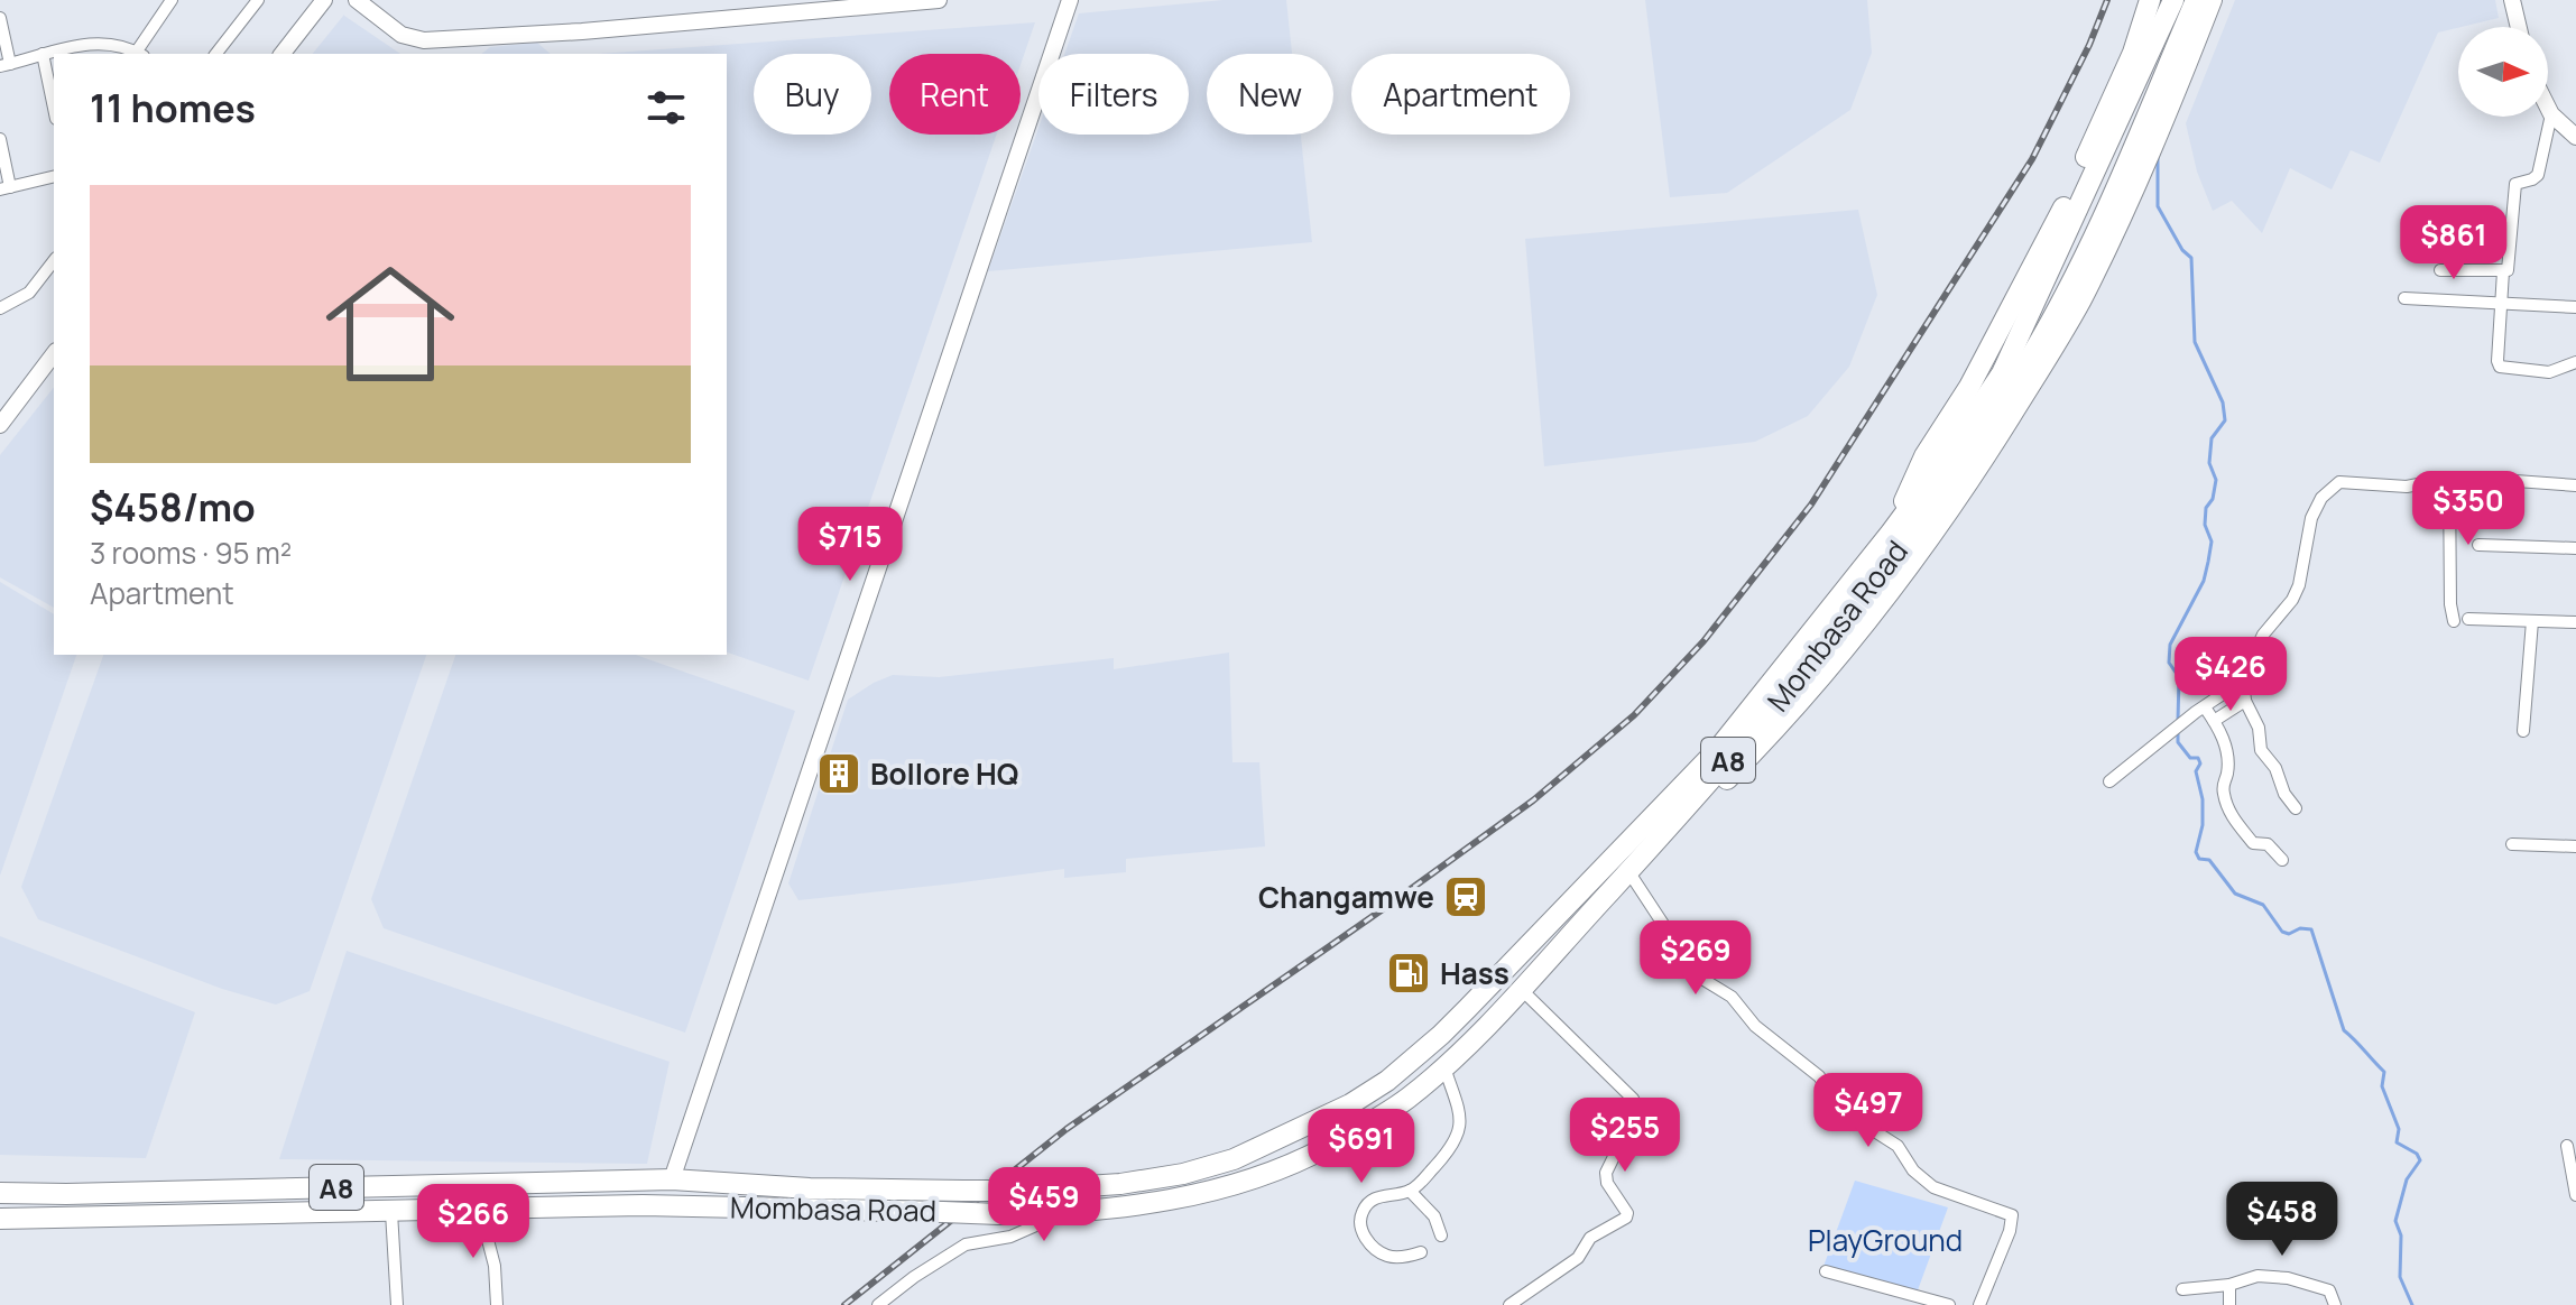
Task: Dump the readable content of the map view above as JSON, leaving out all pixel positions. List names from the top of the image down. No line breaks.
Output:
{"streets":{"highway":["Mombasa Road","A8"]},"parks":["PlayGround"],"places":{"building":["Bollore HQ"],"station":["Changamwe"],"fuel station":["Hass"]},"north":"right","page":{"chip":["Buy","Rent","Filters","New","Apartment"],"heading":"11 homes","list":[{"name":"$458/mo","note":"3 rooms · 95 m² · Apartment"}],"price":["$861","$350","$715","$426","$269","$497","$255","$691","$459","$458","$266"]}}
